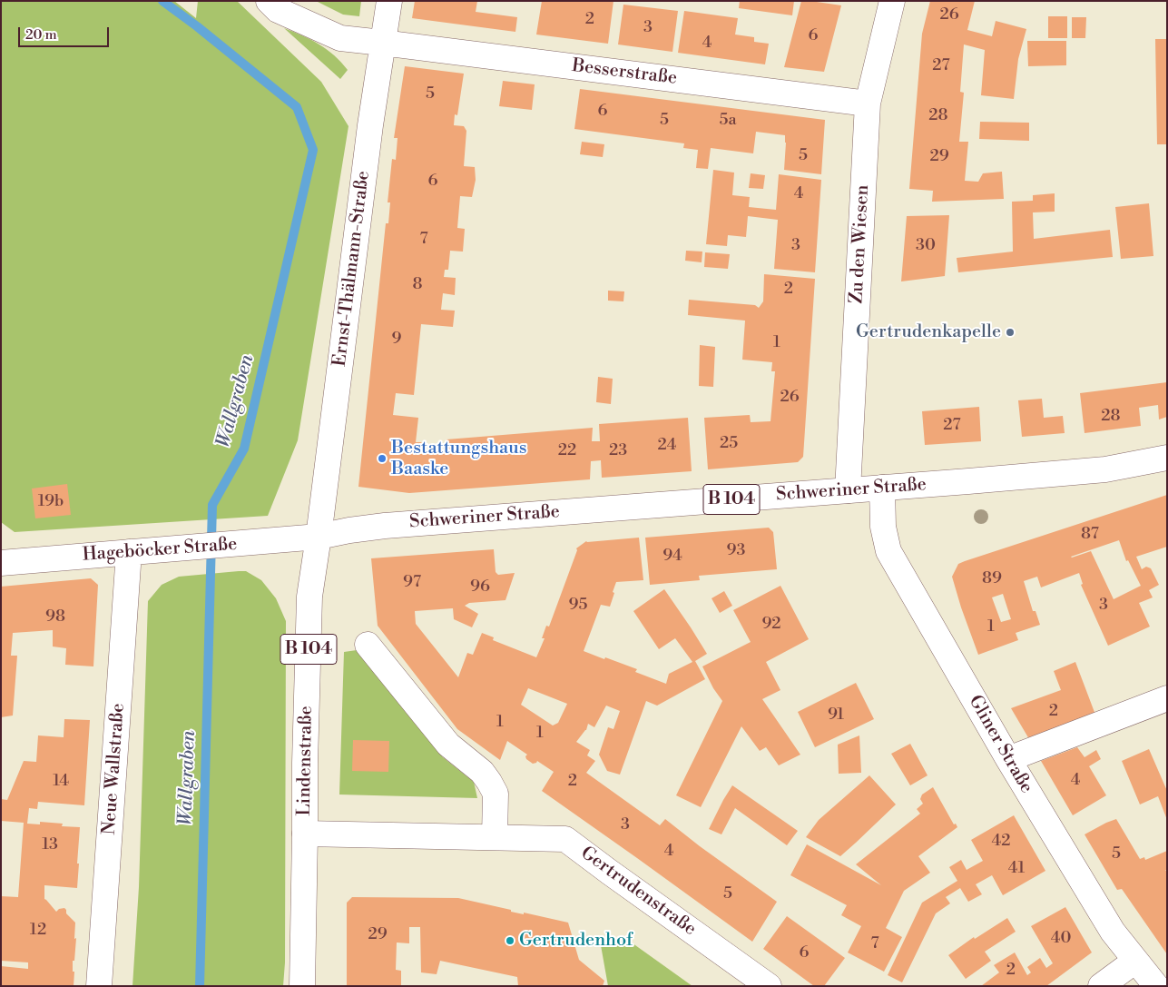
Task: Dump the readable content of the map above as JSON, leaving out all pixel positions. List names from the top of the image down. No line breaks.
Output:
{"streets":{"street":["Besserstraße","Zu den Wiesen","Ernst-Thälmann-Straße","Schweriner Straße","B 104","Hageböcker Straße","Gliner Straße","Lindenstraße","Neue Wallstraße","Gertrudenstraße"]},"crossings":[["Besserstraße","Zu den Wiesen"],["Besserstraße","Ernst-Thälmann-Straße"],["Zu den Wiesen","Schweriner Straße"],["Ernst-Thälmann-Straße","Schweriner Straße"],["Ernst-Thälmann-Straße","Hageböcker Straße"],["Ernst-Thälmann-Straße","Lindenstraße"],["Schweriner Straße","Hageböcker Straße"],["Schweriner Straße","Gliner Straße"],["Schweriner Straße","Lindenstraße"],["Hageböcker Straße","Lindenstraße"],["Hageböcker Straße","Neue Wallstraße"],["Lindenstraße","Gertrudenstraße"]],"water":["Wallgraben"],"places":["Gertrudenkapelle","Bestattungshaus Baaske","Gertrudenhof"],"house_numbers":["26","2","3","6","4","27","5","6","28","5","5a","5","29","6","4","7","3","30","8","2","9","1","26","28","27","25","24","22","23","19b","87","93","94","89","97","96","95","3","98","92","1","2","91","1","1","4","14","2","3","42","13","4","5","41","5","12","29","40","7","6","2"],"scale_bar":"20 m"}
